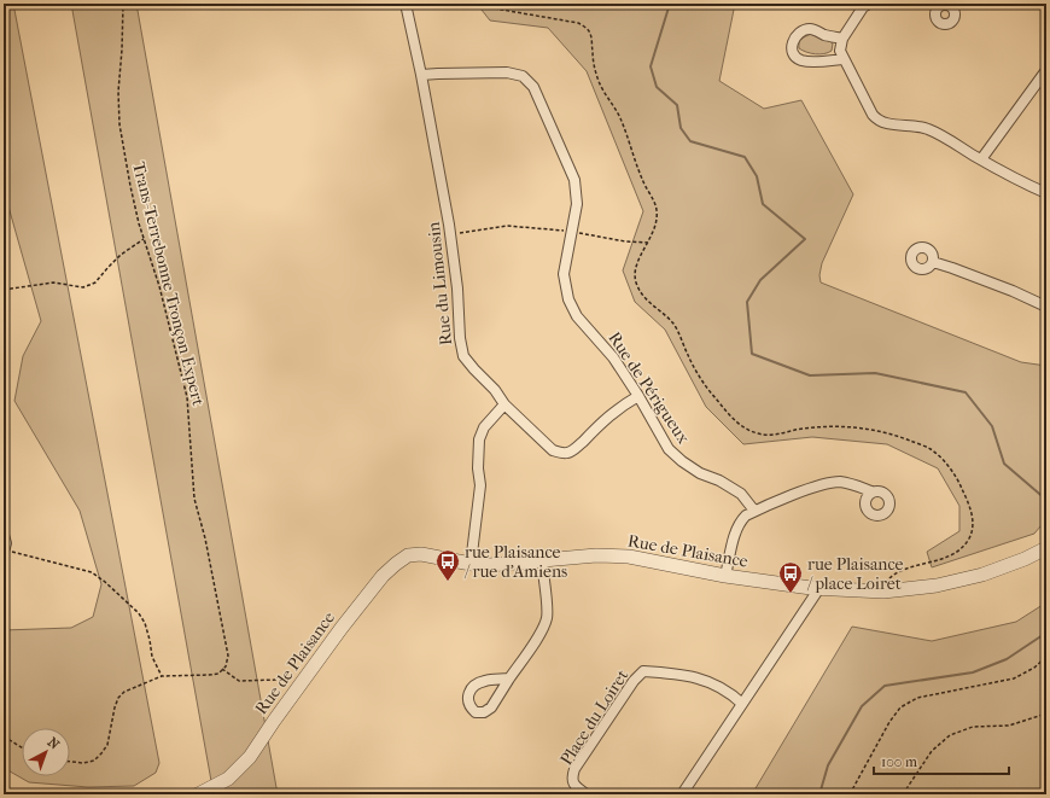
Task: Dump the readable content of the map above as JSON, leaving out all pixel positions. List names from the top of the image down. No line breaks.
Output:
{"streets":{"street":["Rue du Limousin","Rue de Périgueux","Rue de Plaisance","Place du Loiret"],"path":["Trans-Terrebonne Tronçon Expert"]},"crossings":[["Rue du Limousin","Rue de Périgueux"]],"places":{"bus stop":["rue Plaisance / rue d'Amiens","rue Plaisance / place Loiret"]},"scale_bar":"100 m","north":"top right"}
